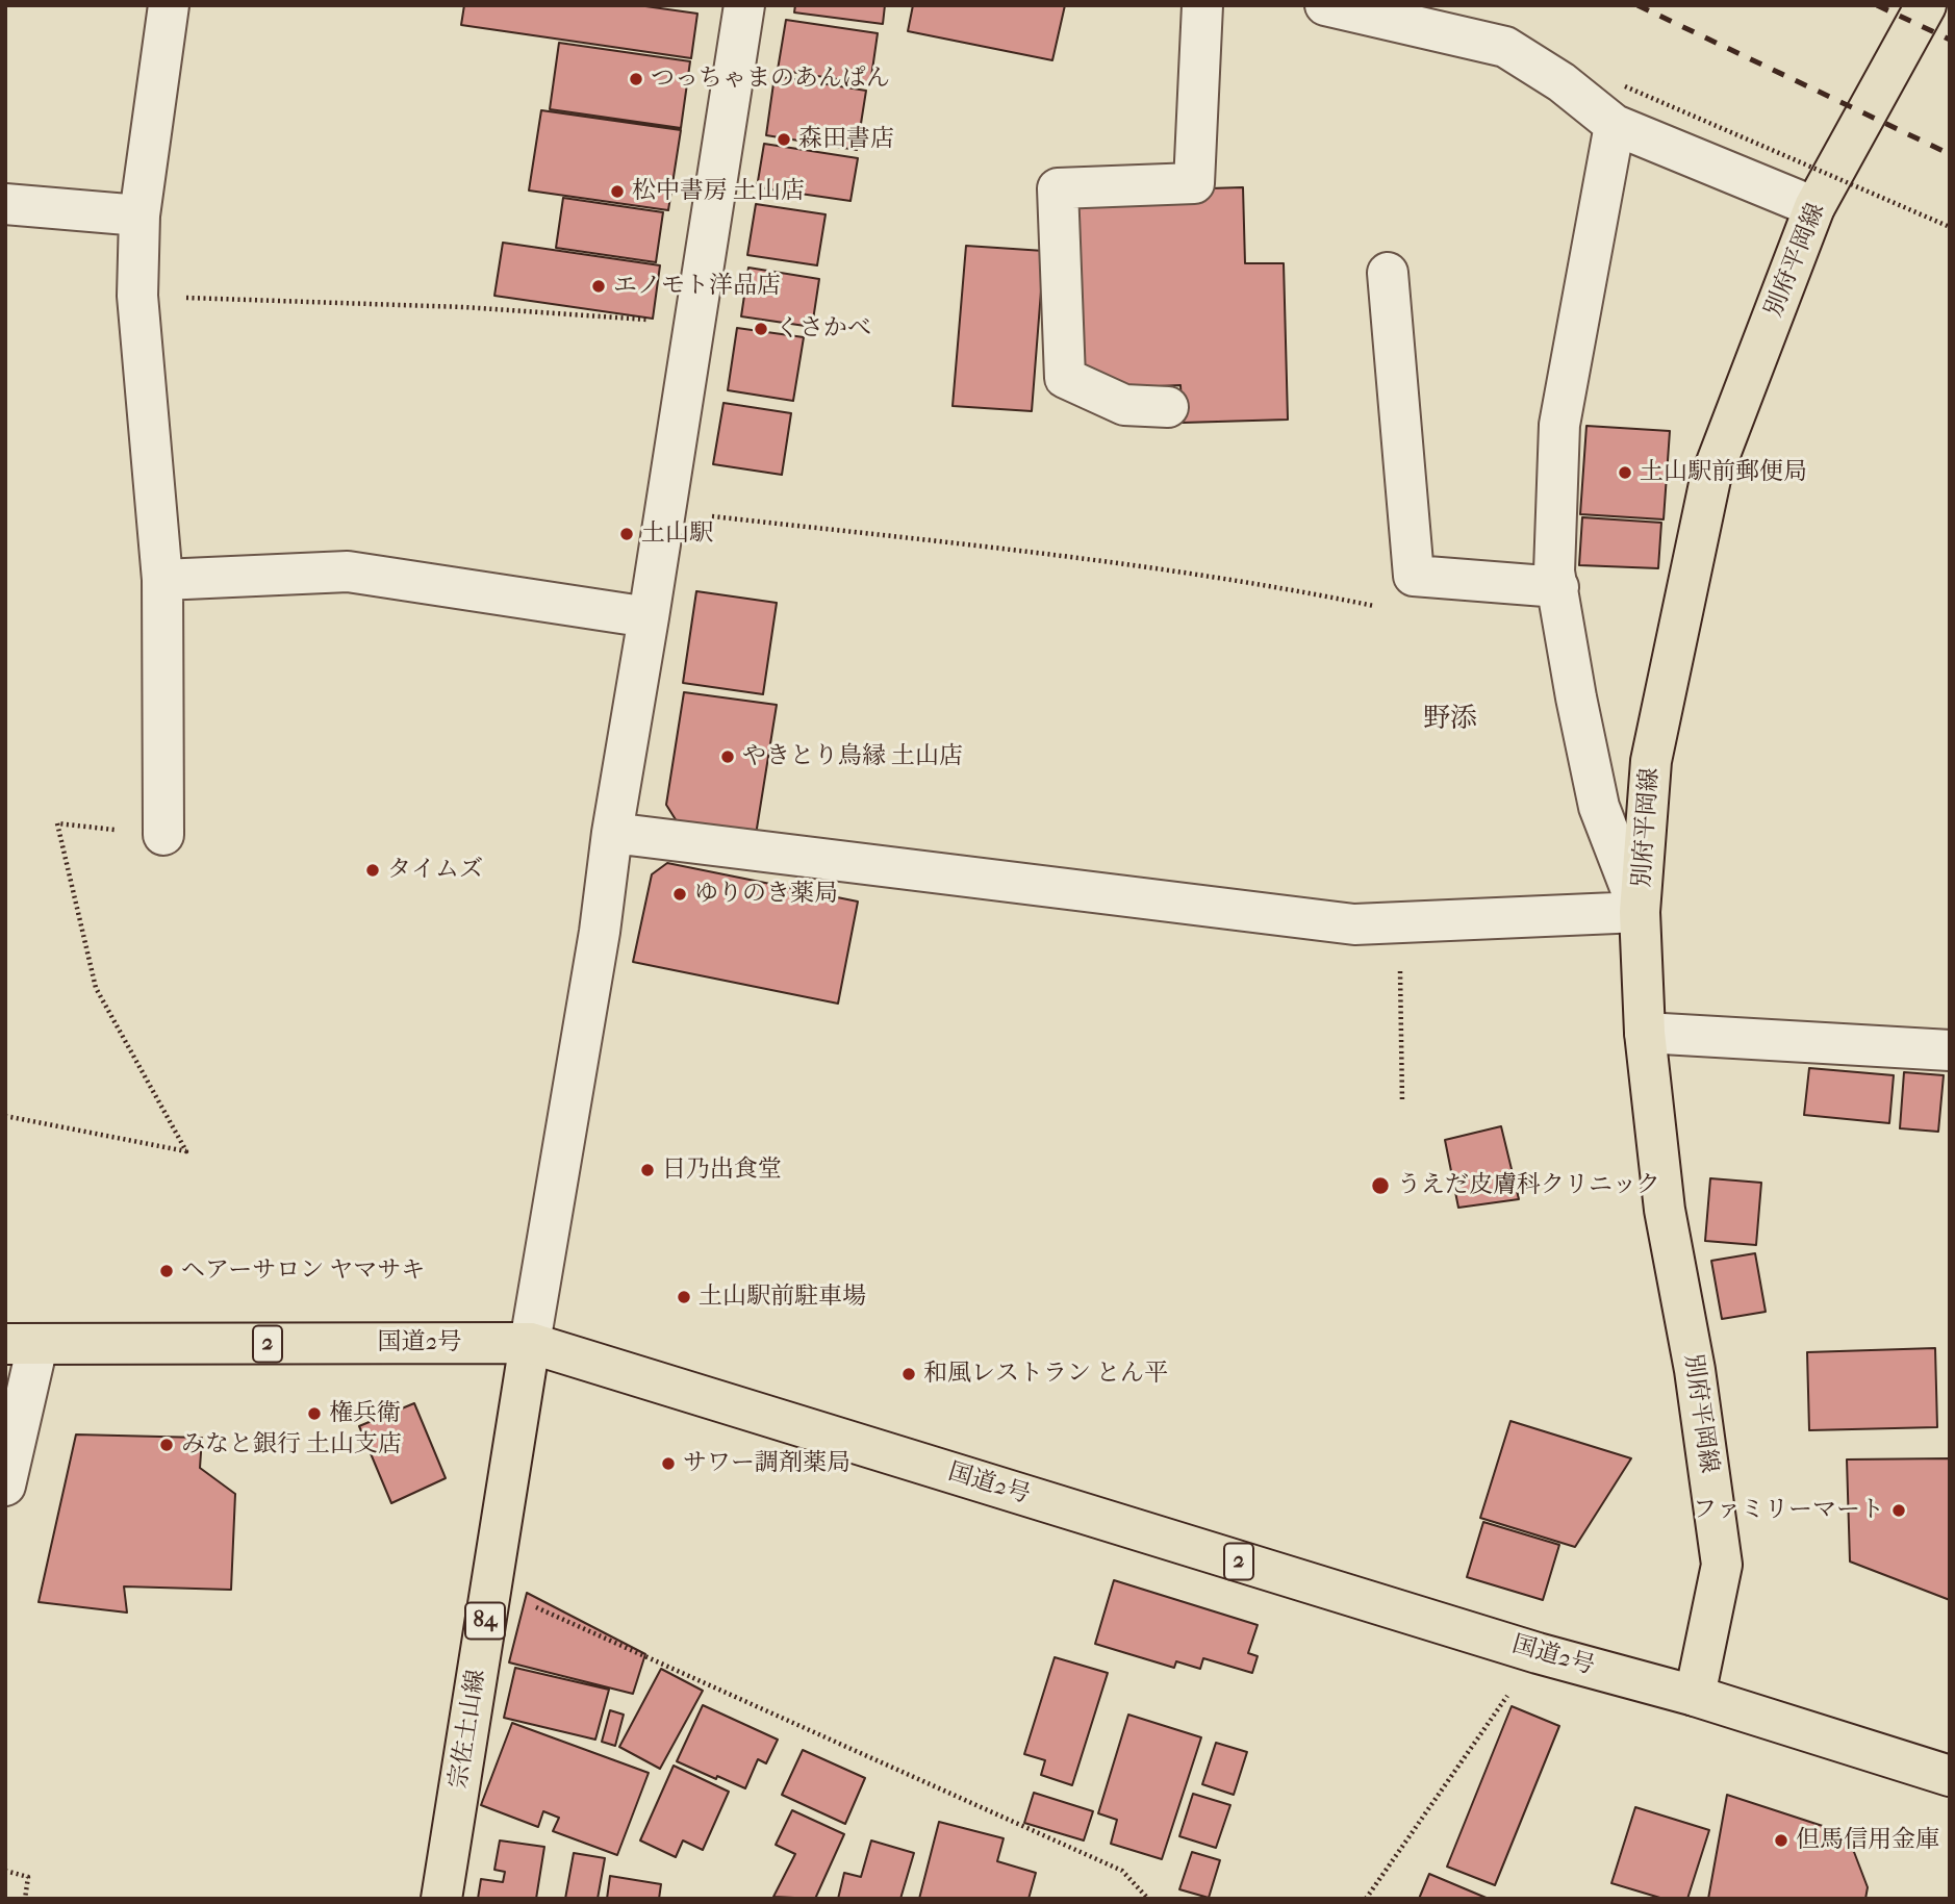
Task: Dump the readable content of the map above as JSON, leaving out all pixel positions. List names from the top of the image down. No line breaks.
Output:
{"streets":{"main road":["別府平岡線","国道2号","2","84","宗佐土山線"]},"crossings":[["別府平岡線","国道2号"],["国道2号","宗佐土山線"]],"districts":["野添"],"places":["つっちゃまのあんぱん","森田書店","松中書房 土山店","エノモト洋品店","くさかべ","土山駅前郵便局","土山駅","やきとり鳥縁 土山店","タイムズ","ゆりのき薬局","日乃出食堂","うえだ皮膚科クリニック","ヘアーサロン ヤマサキ","土山駅前駐車場","和風レストラン とん平","権兵衛","みなと銀行 土山支店","サワー調剤薬局","ファミリーマート","但馬信用金庫"]}
